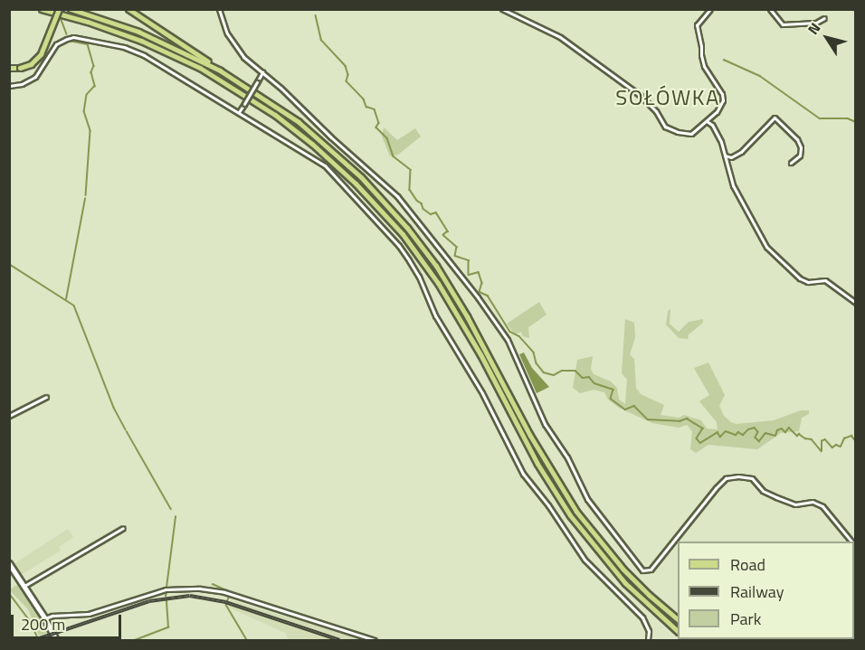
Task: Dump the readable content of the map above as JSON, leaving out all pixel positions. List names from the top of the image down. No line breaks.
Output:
{"districts":["SOŁÓWKA"],"legend":["Road","Railway","Park"],"scale_bar":"200 m","north":"top left"}
